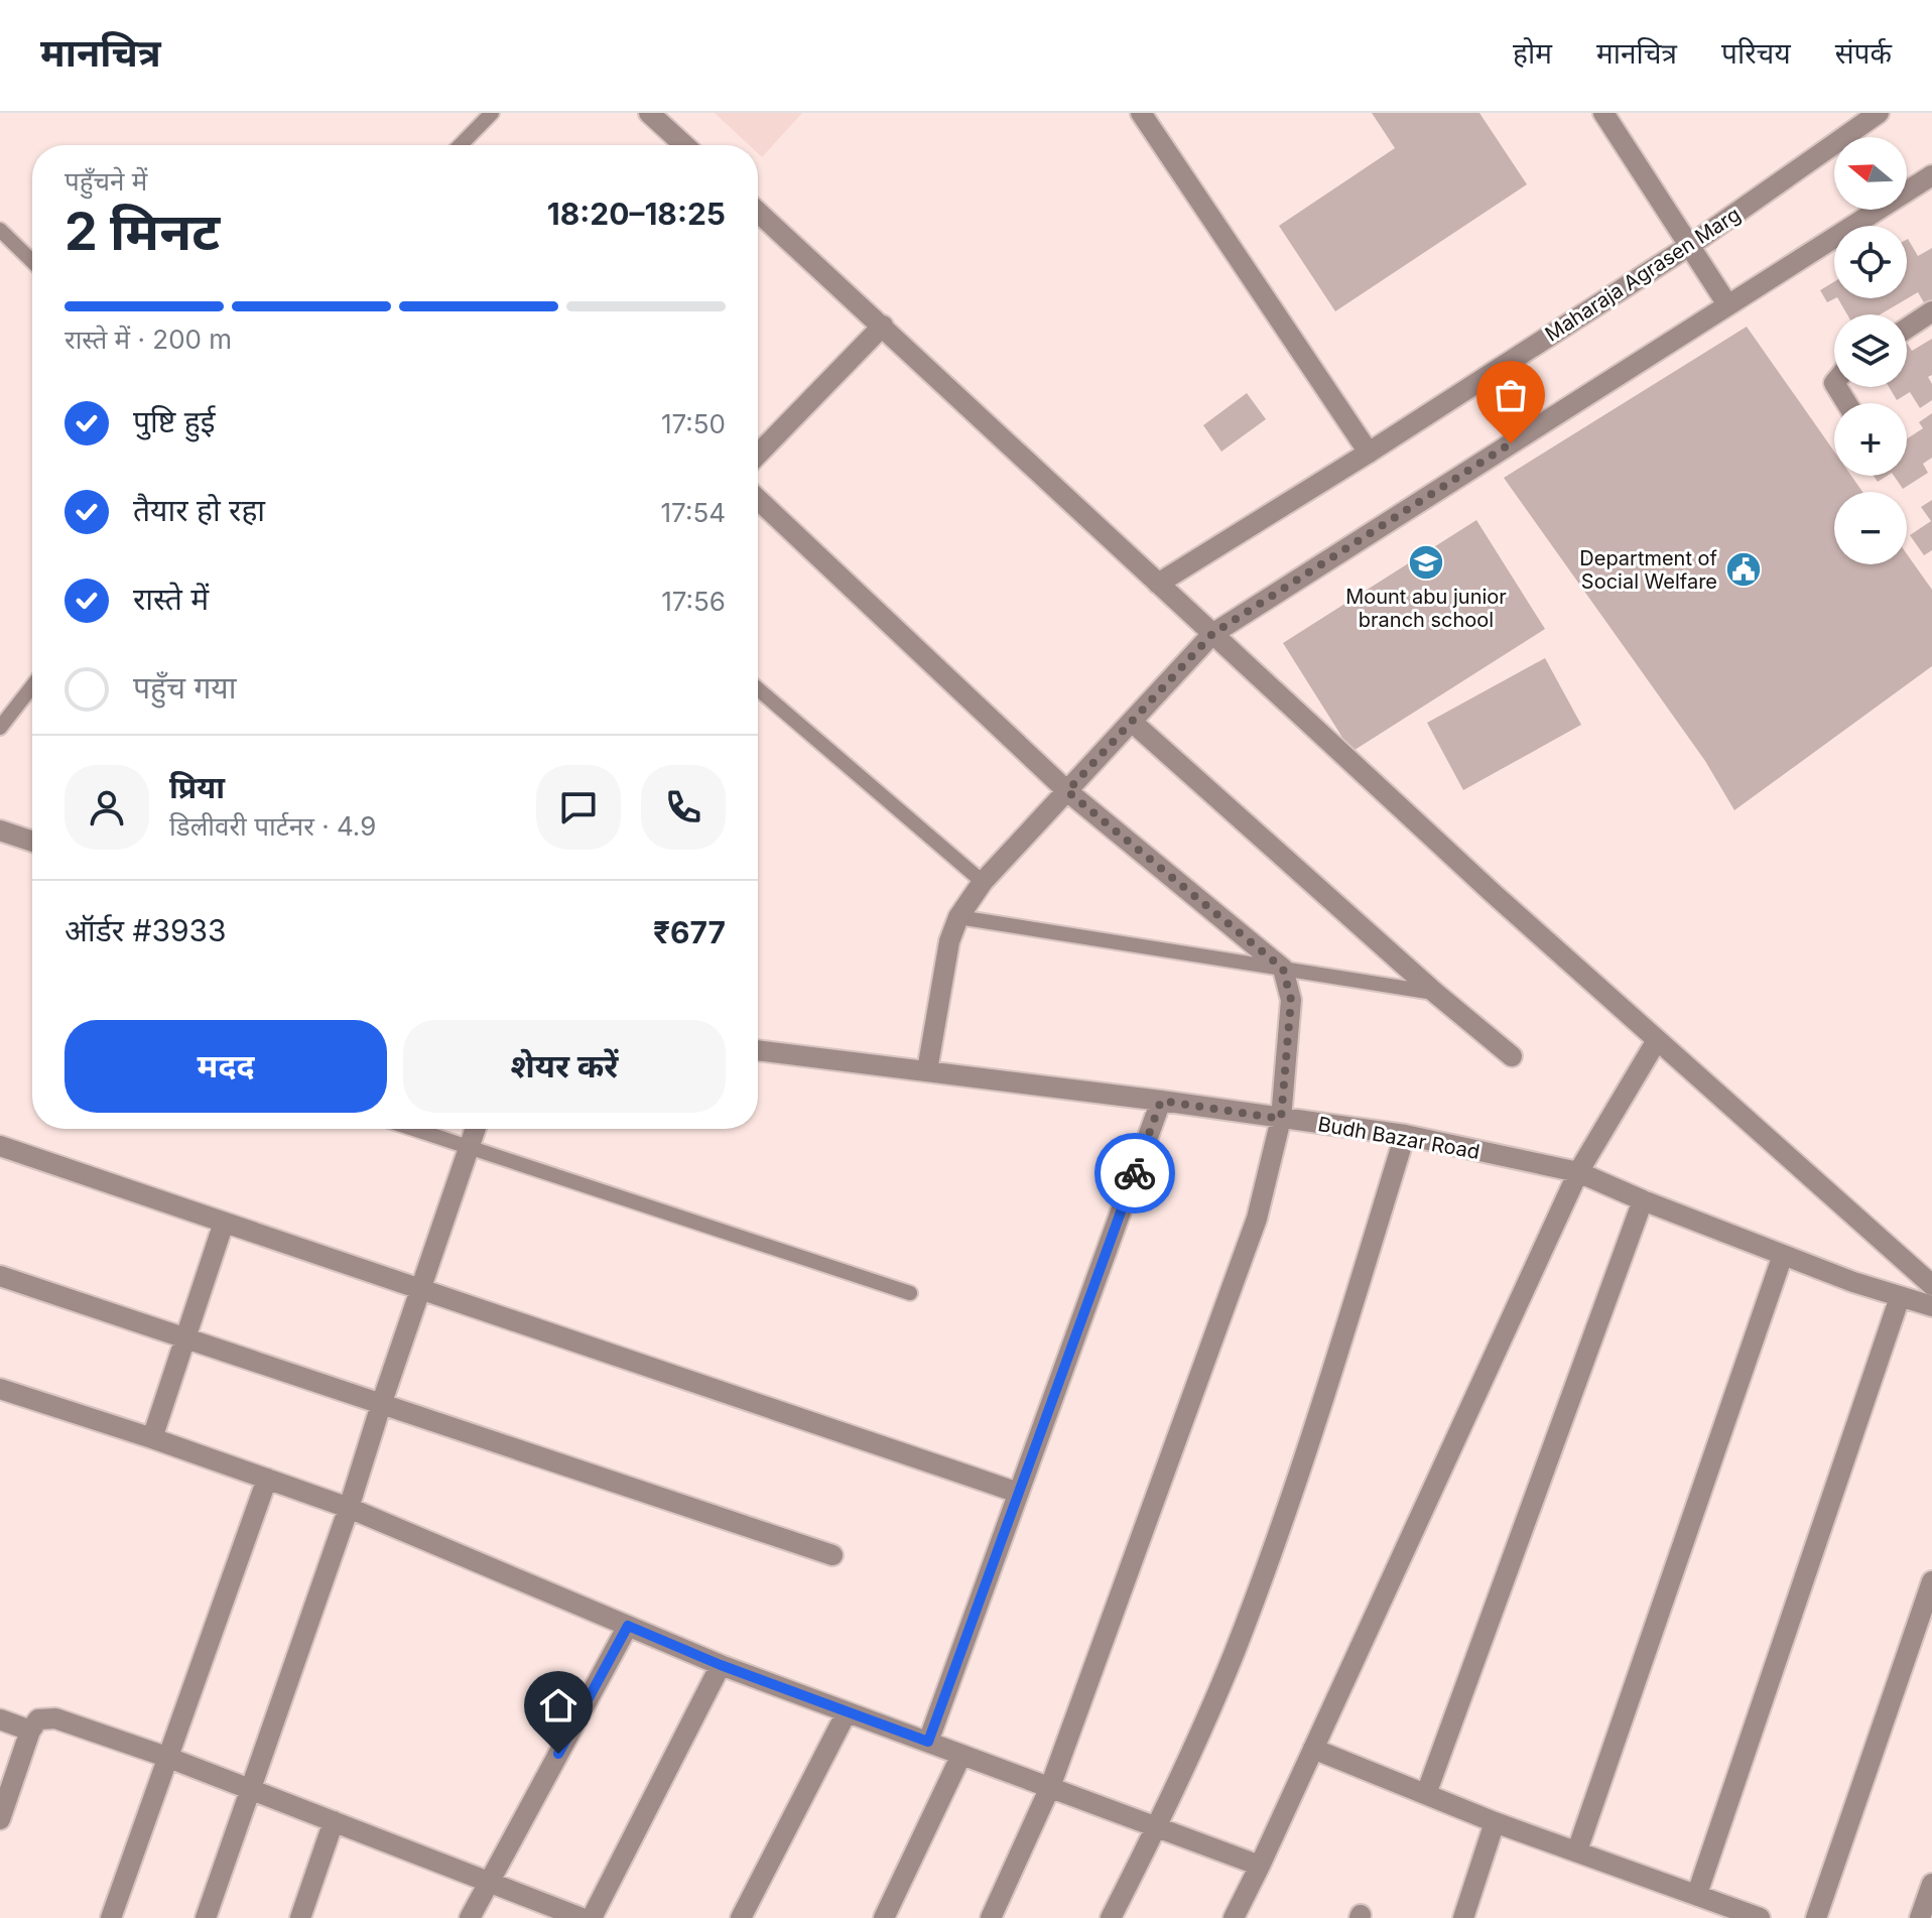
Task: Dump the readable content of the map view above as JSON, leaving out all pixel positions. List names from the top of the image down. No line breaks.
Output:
{"streets":{"street":["Maharaja Agrasen Marg","Budh Bazar Road"]},"places":{"school or university":["Mount abu junior branch school"],"public building":["Department of Social Welfare"]},"north":"left","page":{"header":"मानचित्र","nav":["होम","मानचित्र","परिचय","संपर्क"],"map_buttons":["+","−"],"heading":["2 मिनट","पहुँचने में","18:20–18:25"],"panel":["प्रिया","डिलीवरी पार्टनर · 4.9","ऑर्डर #3933","₹677"],"bar":"रास्ते में · 200 m","list":[["पुष्टि हुई","17:50"],["तैयार हो रहा","17:54"],["रास्ते में","17:56"],"पहुँच गया"],"buttons":["मदद","शेयर करें"]}}
